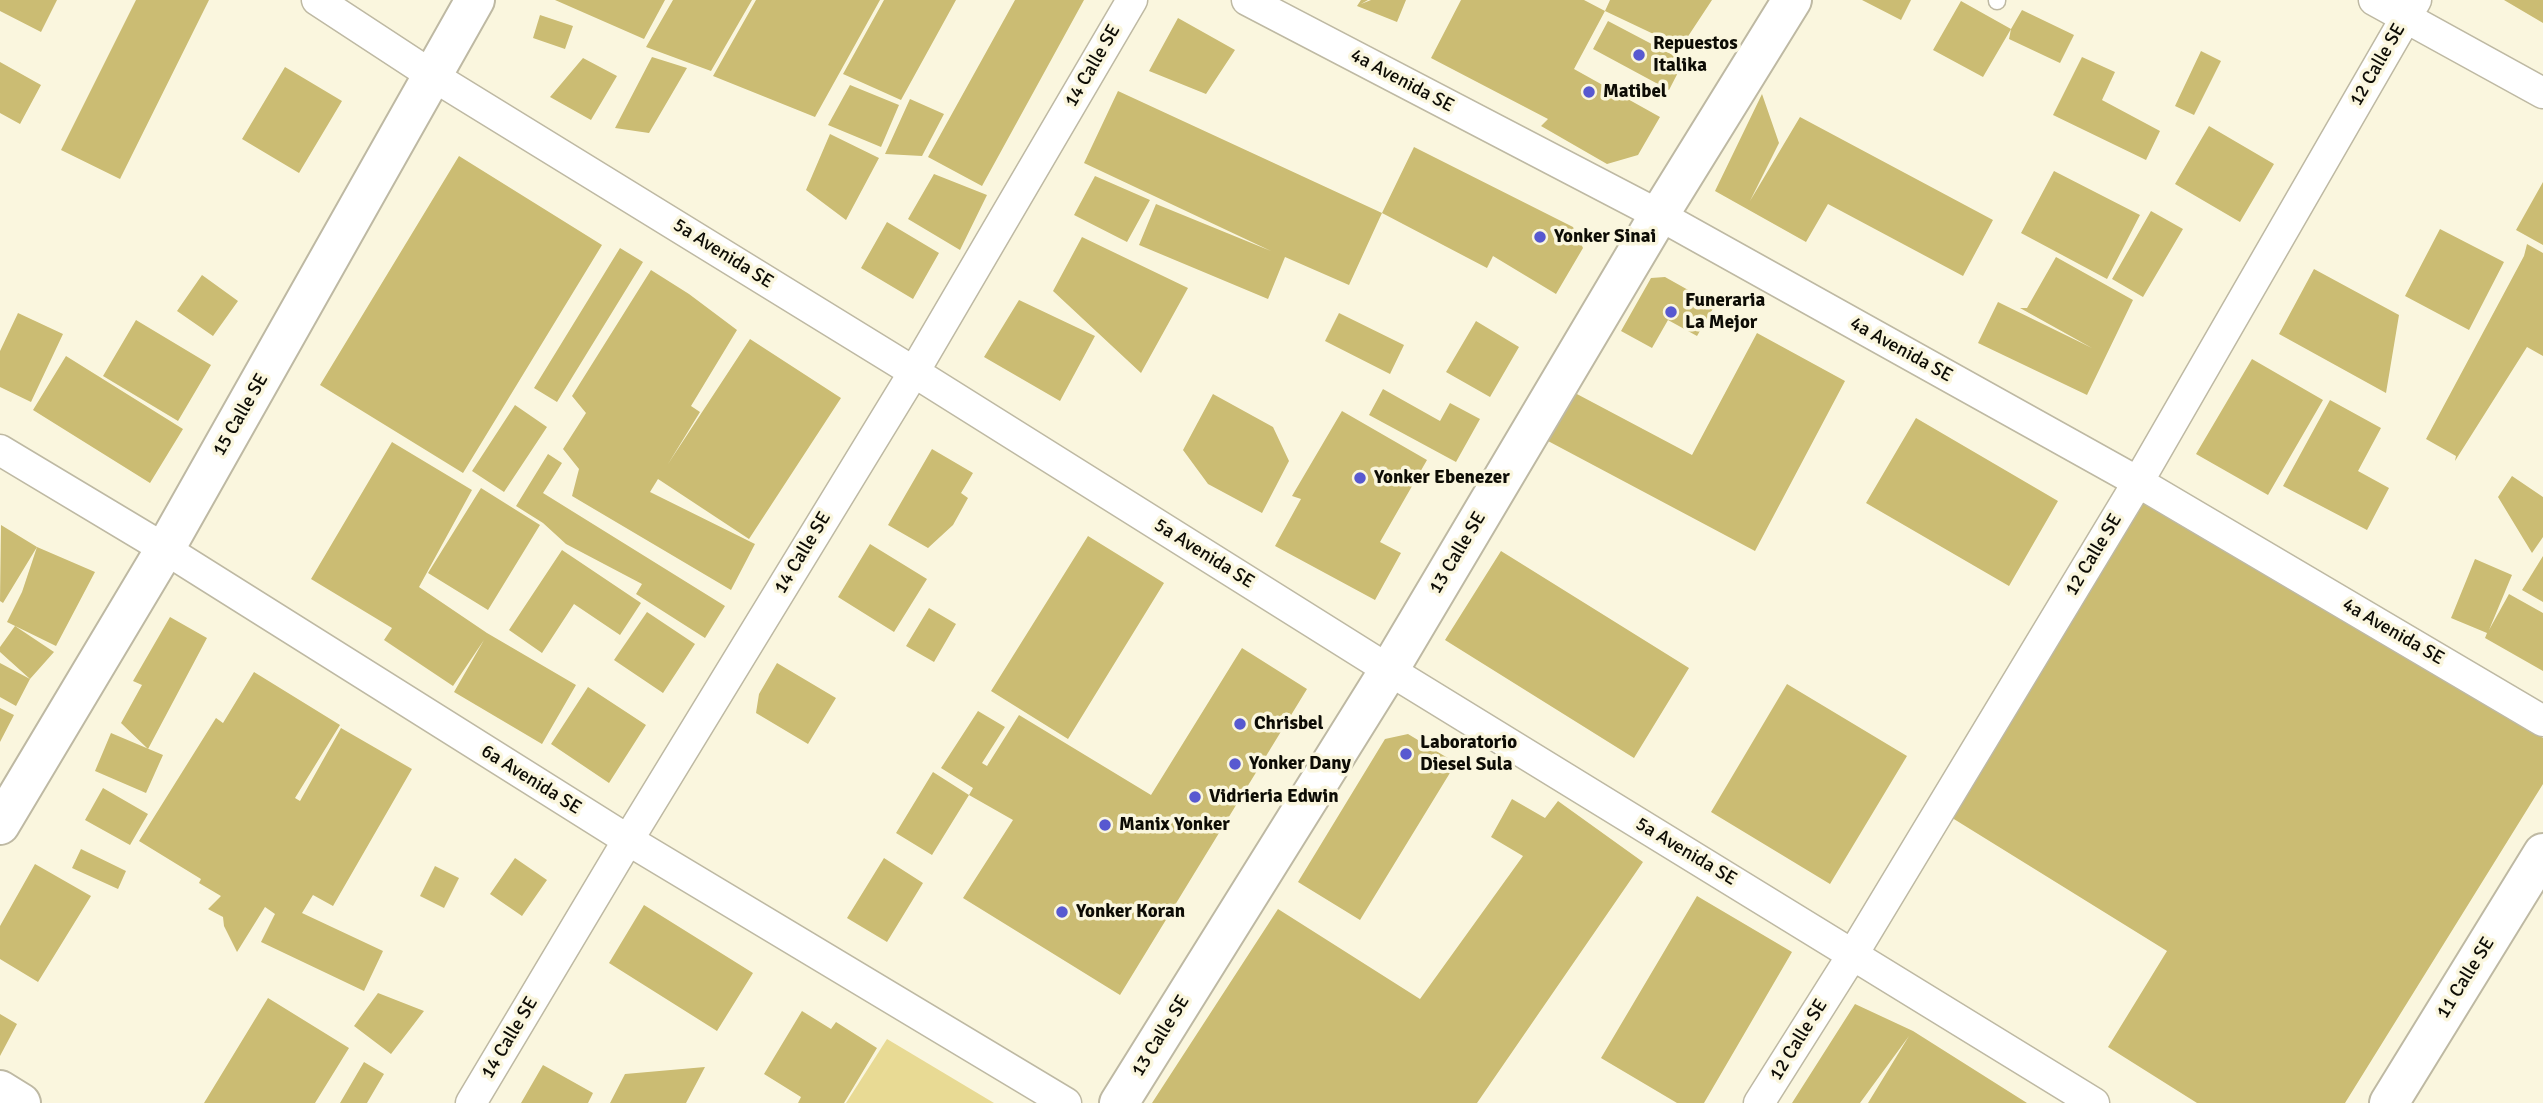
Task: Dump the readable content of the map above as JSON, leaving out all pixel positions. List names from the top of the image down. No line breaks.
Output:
{"streets":{"street":["12 Calle SE","14 Calle SE","4a Avenida SE","5a Avenida SE","15 Calle SE","13 Calle SE","6a Avenida SE","11 Calle SE"]},"crossings":[["12 Calle SE","4a Avenida SE"],["12 Calle SE","5a Avenida SE"],["14 Calle SE","5a Avenida SE"],["14 Calle SE","6a Avenida SE"],["4a Avenida SE","13 Calle SE"],["5a Avenida SE","15 Calle SE"],["5a Avenida SE","13 Calle SE"],["15 Calle SE","6a Avenida SE"]],"places":["Repuestos Italika","Matibel","Yonker Sinai","Funeraria La Mejor","Yonker Ebenezer","Chrisbel","Laboratorio Diesel Sula","Yonker Dany","Vidrieria Edwin","Manix Yonker","Yonker Koran"]}
